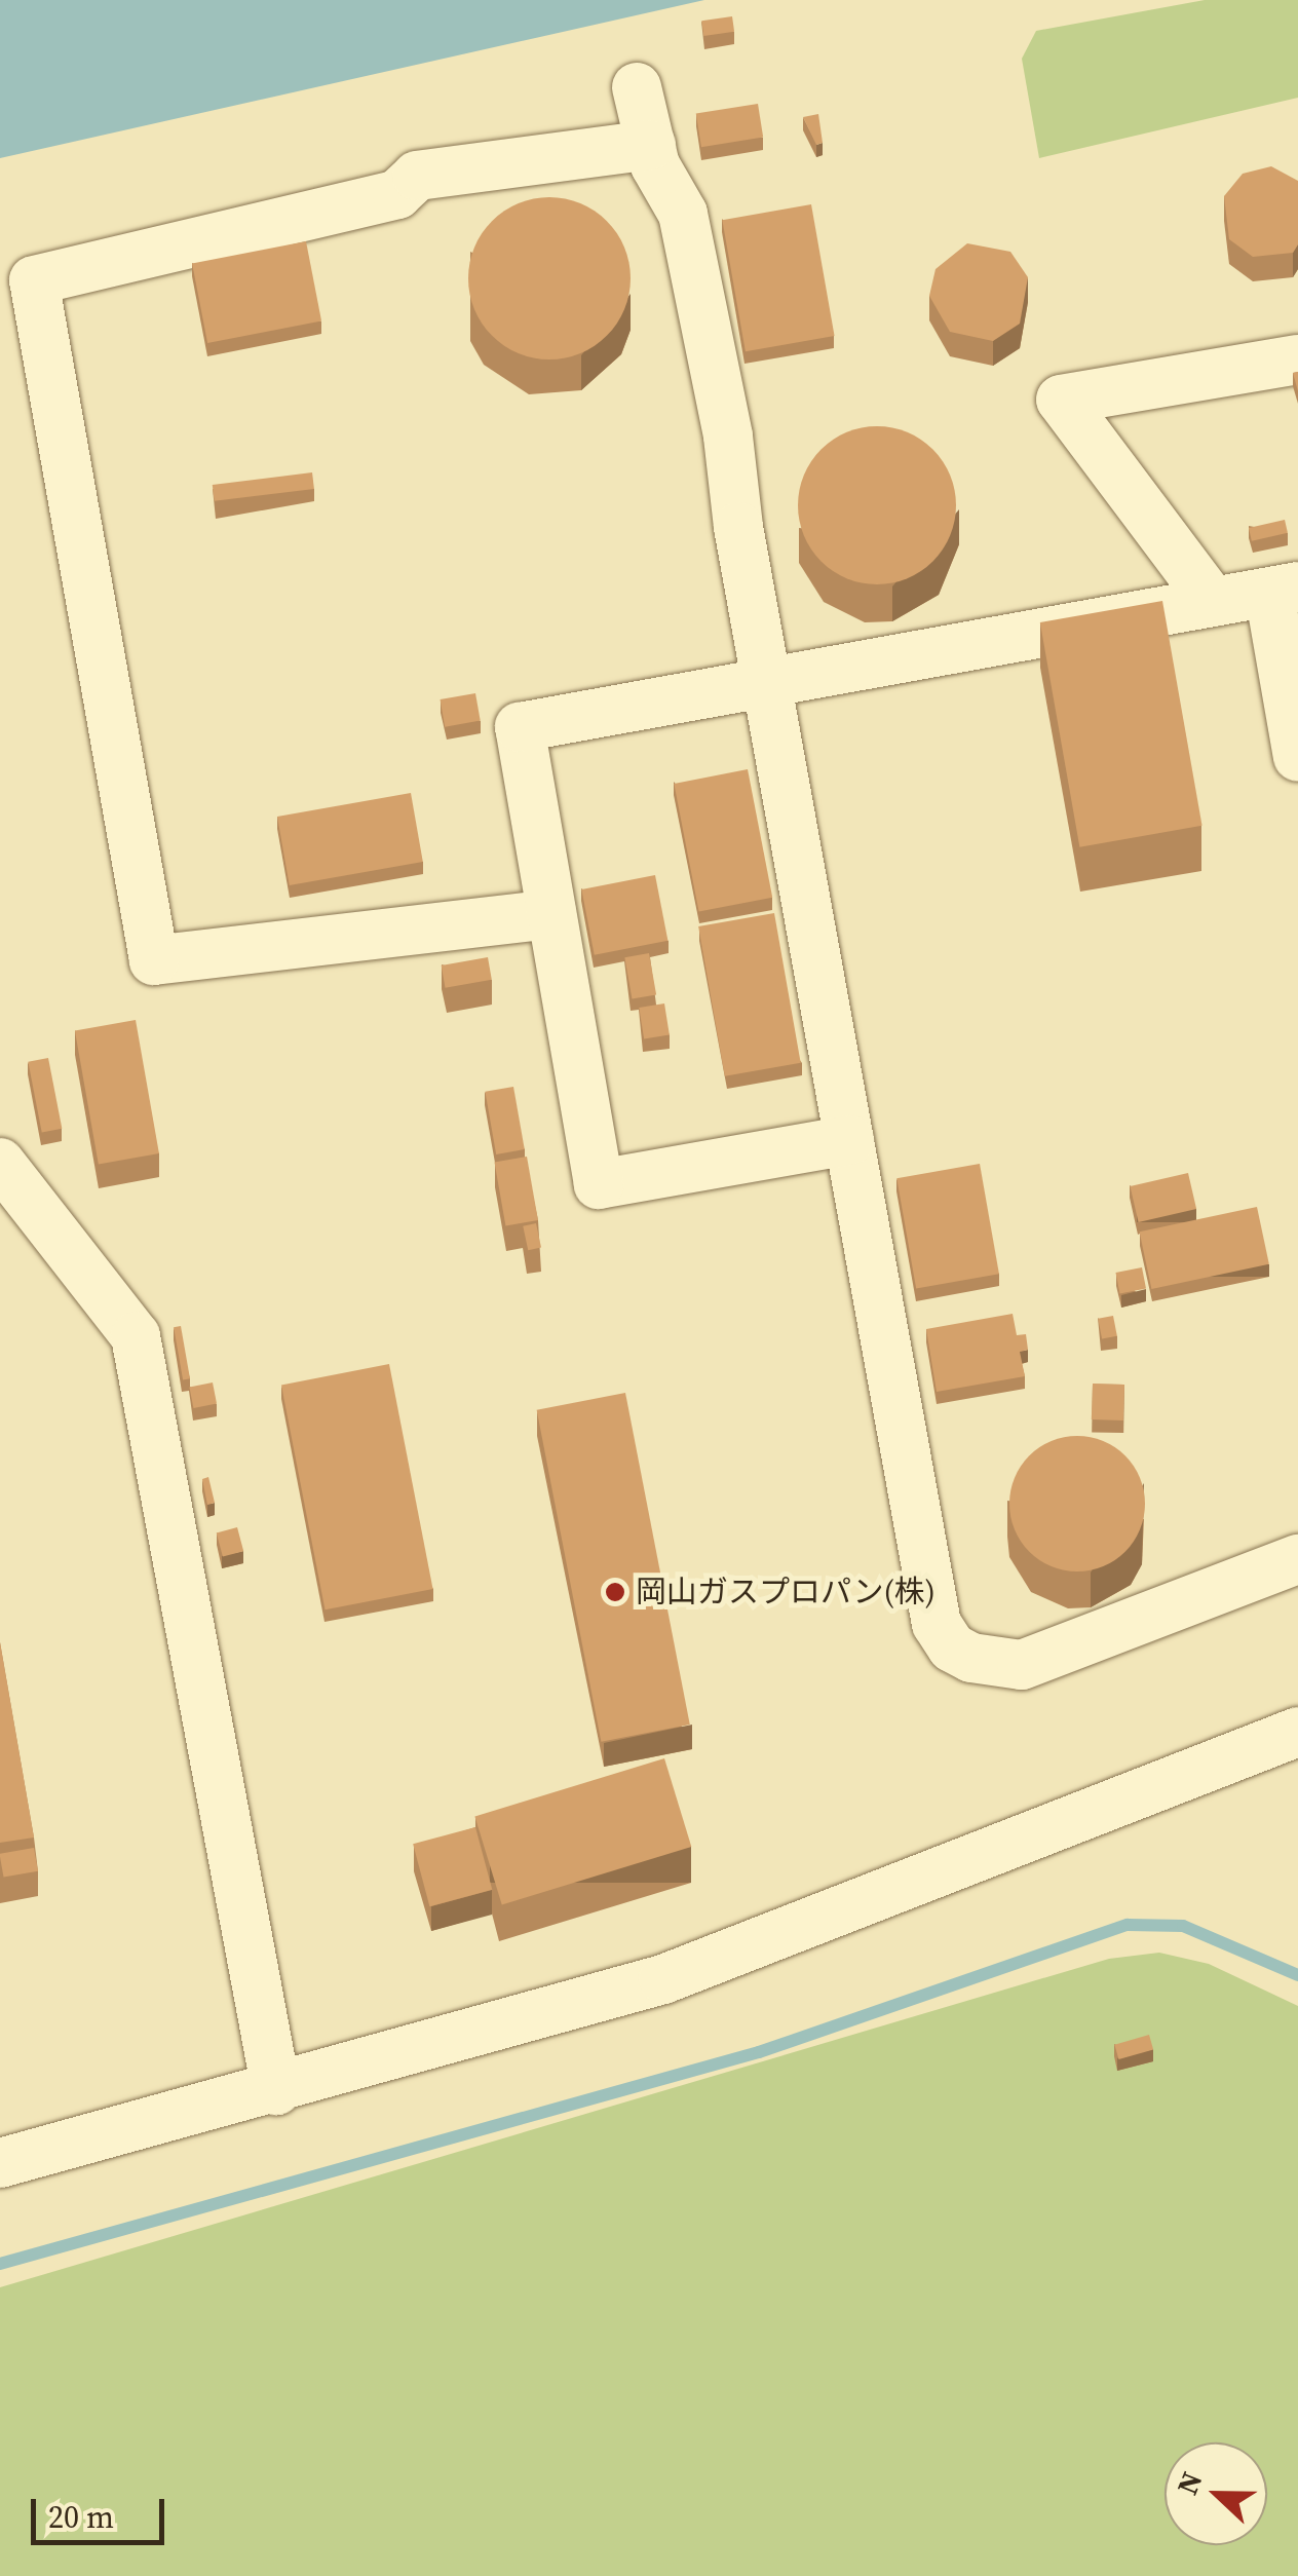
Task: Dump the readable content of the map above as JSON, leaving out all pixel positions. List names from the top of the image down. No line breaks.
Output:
{"places":["岡山ガスプロパン(株)"],"scale_bar":"20 m","north":"left"}
